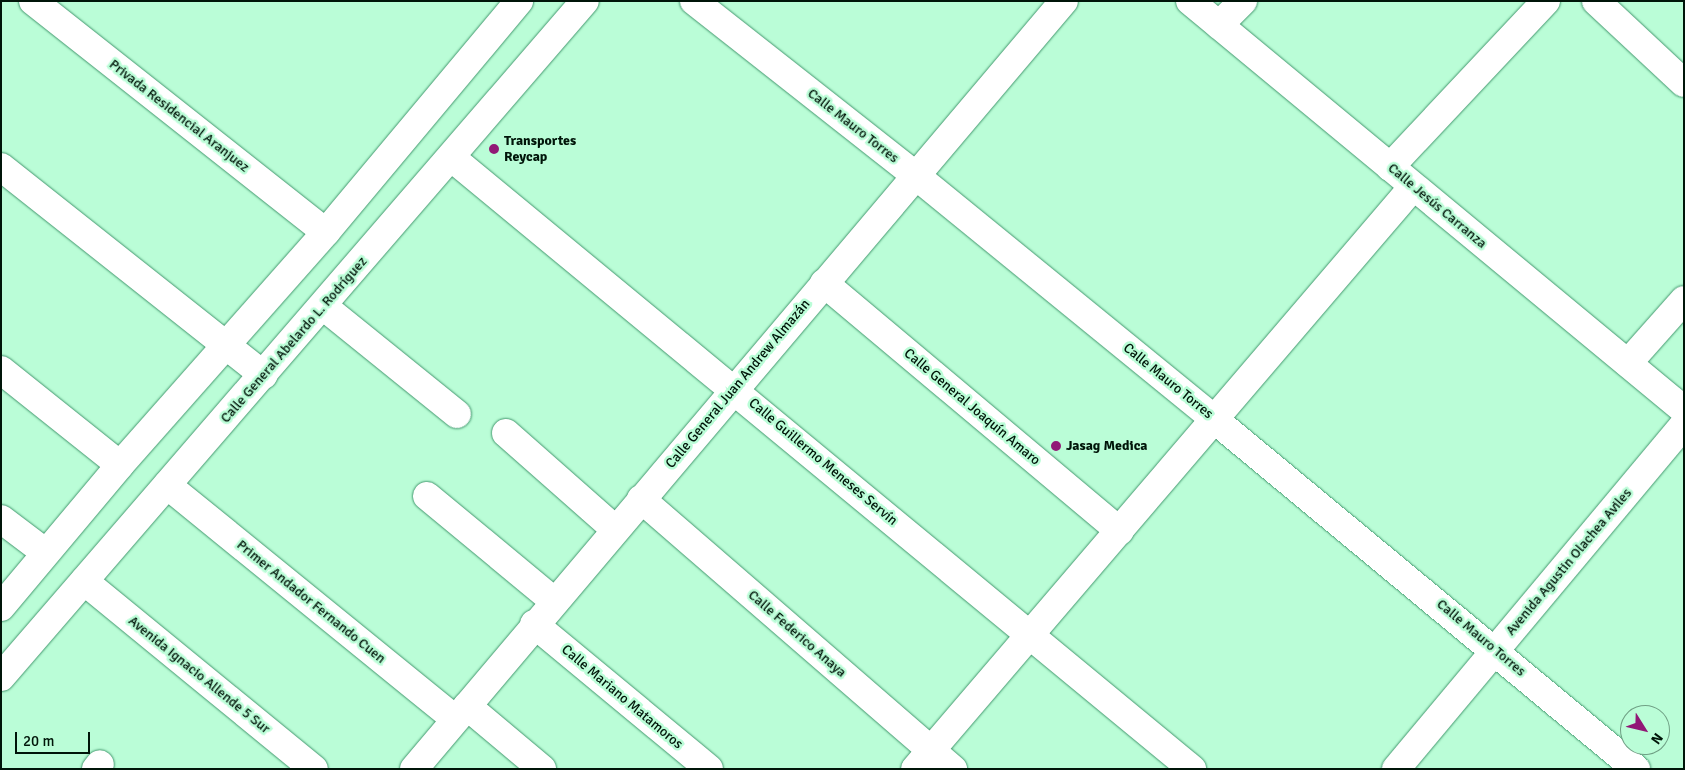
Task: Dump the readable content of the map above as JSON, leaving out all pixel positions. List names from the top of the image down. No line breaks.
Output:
{"streets":{"street":["Privada Residencial Aranjuez","Calle Mauro Torres","Calle Jesús Carranza","Calle General Abelardo L. Rodríguez","Calle General Juan Andrew Almazán","Calle General Joaquín Amaro","Calle Guillermo Meneses Servín","Avenida Agustin Olachea Aviles","Primer Andador Fernando Cuen","Calle Federico Anaya","Avenida Ignacio Allende 5 Sur","Calle Mariano Matamoros"]},"crossings":[["Calle Mauro Torres","Calle General Juan Andrew Almazán"],["Calle Mauro Torres","Avenida Agustin Olachea Aviles"],["Calle General Abelardo L. Rodríguez","Calle Guillermo Meneses Servín"],["Calle General Abelardo L. Rodríguez","Primer Andador Fernando Cuen"],["Calle General Abelardo L. Rodríguez","Avenida Ignacio Allende 5 Sur"],["Calle General Juan Andrew Almazán","Calle General Joaquín Amaro"],["Calle General Juan Andrew Almazán","Calle Guillermo Meneses Servín"],["Calle General Juan Andrew Almazán","Primer Andador Fernando Cuen"],["Calle General Juan Andrew Almazán","Calle Federico Anaya"],["Calle General Juan Andrew Almazán","Calle Mariano Matamoros"]],"places":["Transportes Reycap","Jasag Medica"],"scale_bar":"20 m","north":"bottom right"}
